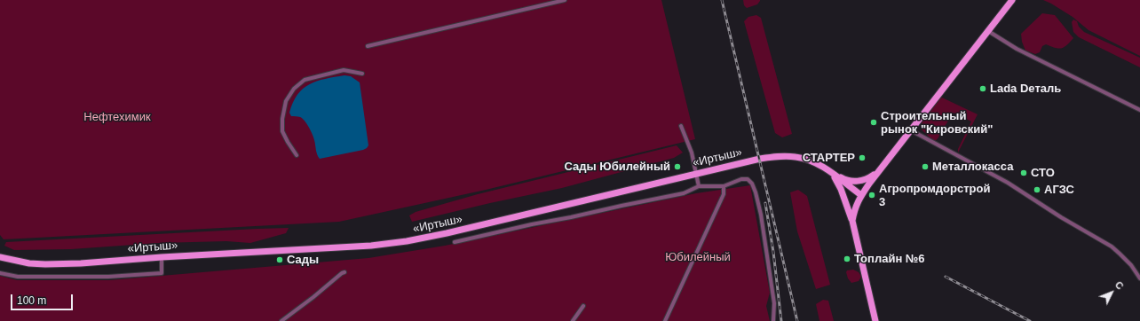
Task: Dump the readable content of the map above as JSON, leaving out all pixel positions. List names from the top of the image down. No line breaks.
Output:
{"streets":{"main road":["«Иртыш»"]},"parks":["Нефтехимик","Юбилейный"],"places":["Lada Dеталь","Строительный рынок \"Кировский\"","СТАРТЕР","Сады Юбилейный","Металлокасса","СТО","АГЗС","Агропромдорстрой 3","Топлайн №6","Сады"],"scale_bar":"100 m","north":"top right"}
